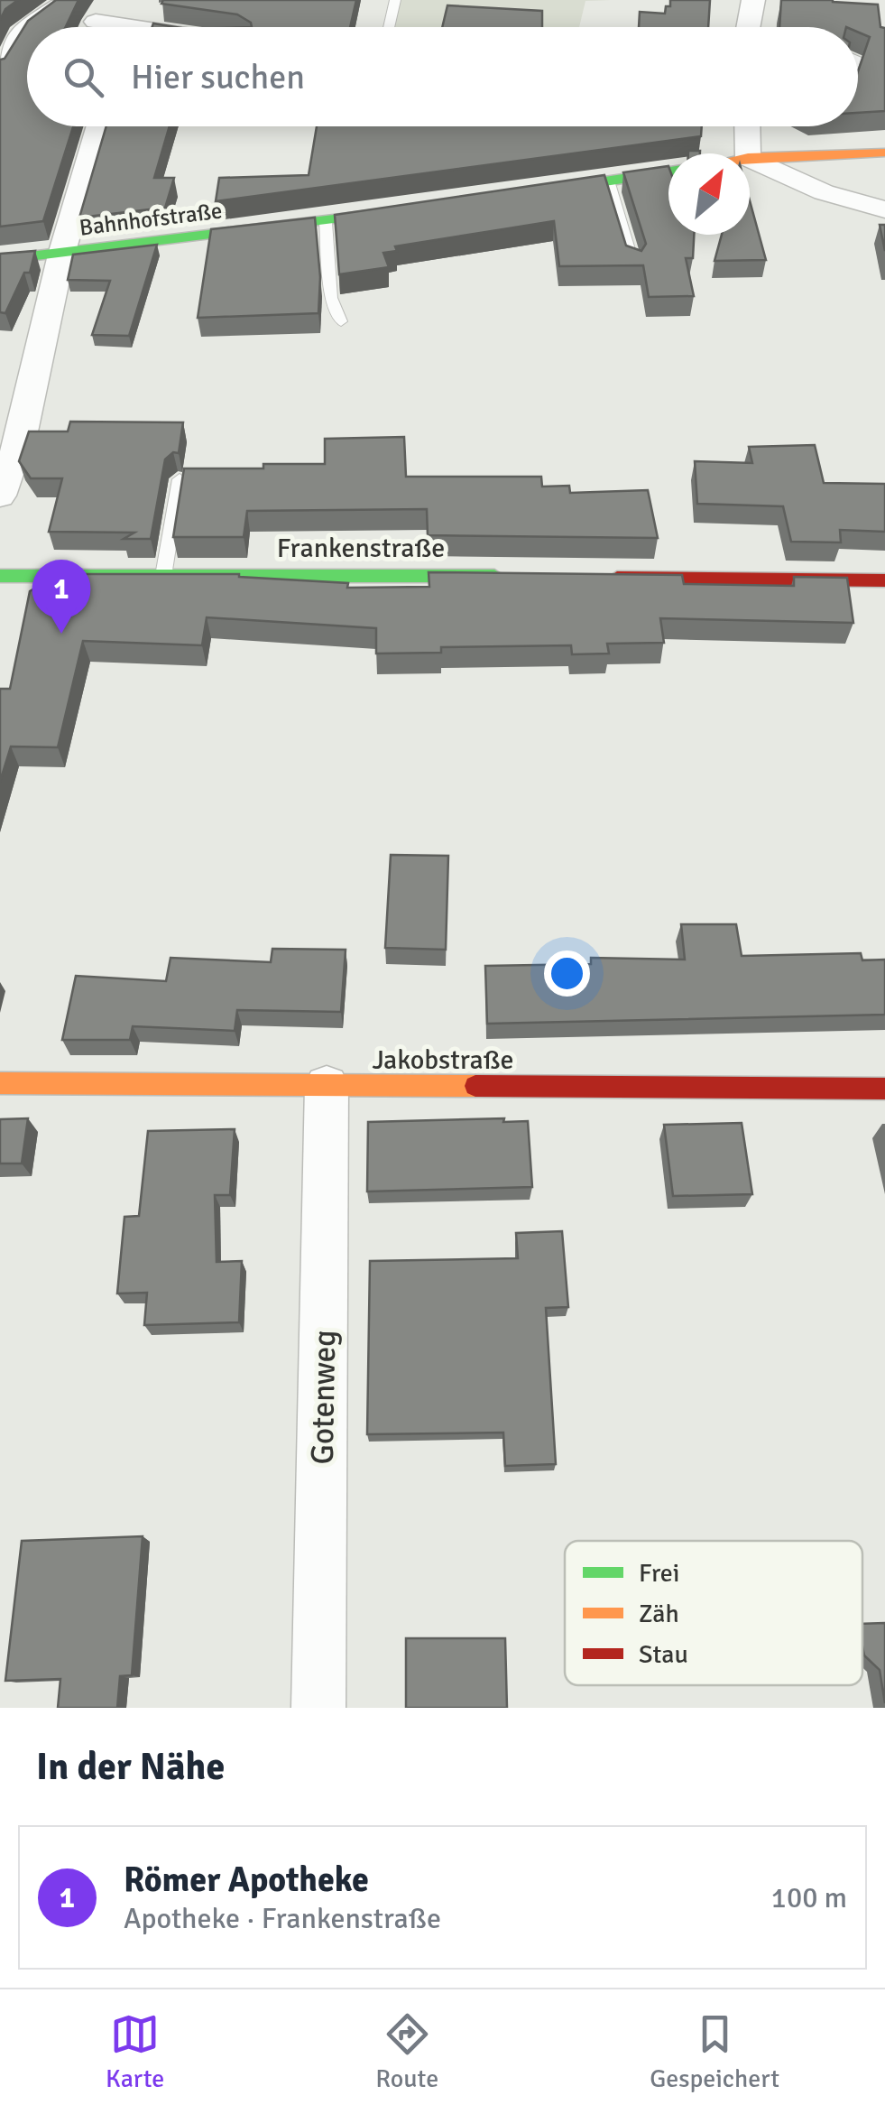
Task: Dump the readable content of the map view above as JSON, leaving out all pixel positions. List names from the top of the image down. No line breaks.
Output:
{"streets":{"street":["Bahnhofstraße","Frankenstraße","Jakobstraße","Gotenweg"]},"crossings":[["Jakobstraße","Gotenweg"]],"legend":["Frei","Zäh","Stau"],"north":"top right","page":{"search":"Hier suchen","pins":"1","heading":"In der Nähe","list":[{"mark":"1","name":"Römer Apotheke","note":"Apotheke · Frankenstraße","value":"100 m"}],"nav":["Karte","Route","Gespeichert"]}}
